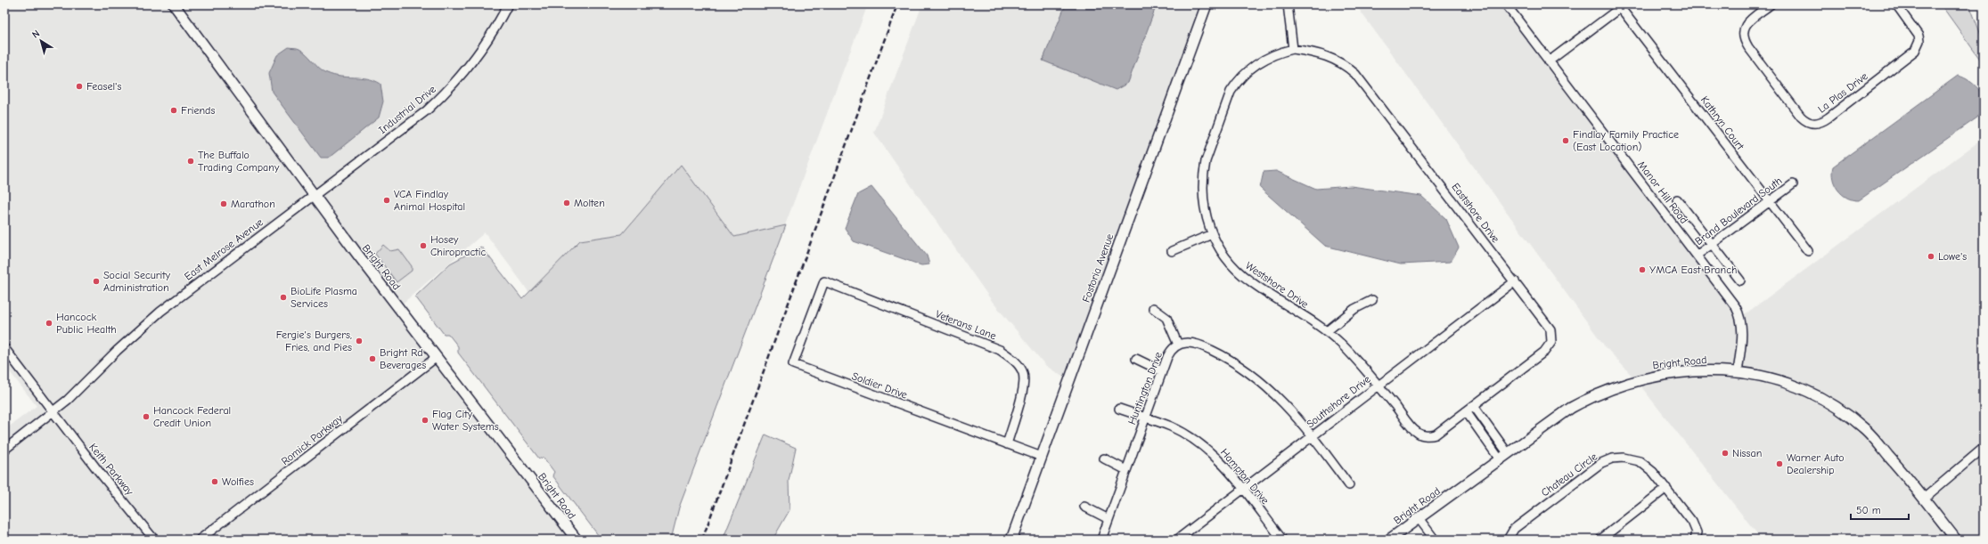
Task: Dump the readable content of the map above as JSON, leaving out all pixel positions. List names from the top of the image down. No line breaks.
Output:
{"streets":{"main road":["Bright Road","Fostoria Avenue"],"street":["La Plas Drive","Industrial Drive","Kathryn Court","Manor Hill Road","Brand Boulevard South","Eastshore Drive","East Melrose Avenue","Westshore Drive","Veterans Lane","Soldier Drive","Huntington Drive","Southshore Drive","Romick Parkway","Keith Parkway","Chateau Circle","Hampton Drive"]},"crossings":[["Industrial Drive","East Melrose Avenue"],["Industrial Drive","Bright Road"],["Kathryn Court","Brand Boulevard South"],["Manor Hill Road","Brand Boulevard South"],["Manor Hill Road","Bright Road"],["Eastshore Drive","Westshore Drive"],["Eastshore Drive","Southshore Drive"],["East Melrose Avenue","Bright Road"],["East Melrose Avenue","Keith Parkway"],["Bright Road","Romick Parkway"],["Fostoria Avenue","Soldier Drive"],["Westshore Drive","Southshore Drive"],["Veterans Lane","Soldier Drive"],["Huntington Drive","Hampton Drive"],["Southshore Drive","Hampton Drive"]],"places":["Feasel's","Friends","Findlay Family Practice (East Location)","The Buffalo Trading Company","VCA Findlay Animal Hospital","Molten","Marathon","Hosey Chiropractic","Lowe's","YMCA East Branch","Social Security Administration","BioLife Plasma Services","Hancock Public Health","Fergie's Burgers, Fries, and Pies","Bright Rd Beverages","Hancock Federal Credit Union","Flag City Water Systems","Nissan","Warner Auto Dealership","Wolfies"],"scale_bar":"50 m","north":"top left"}
